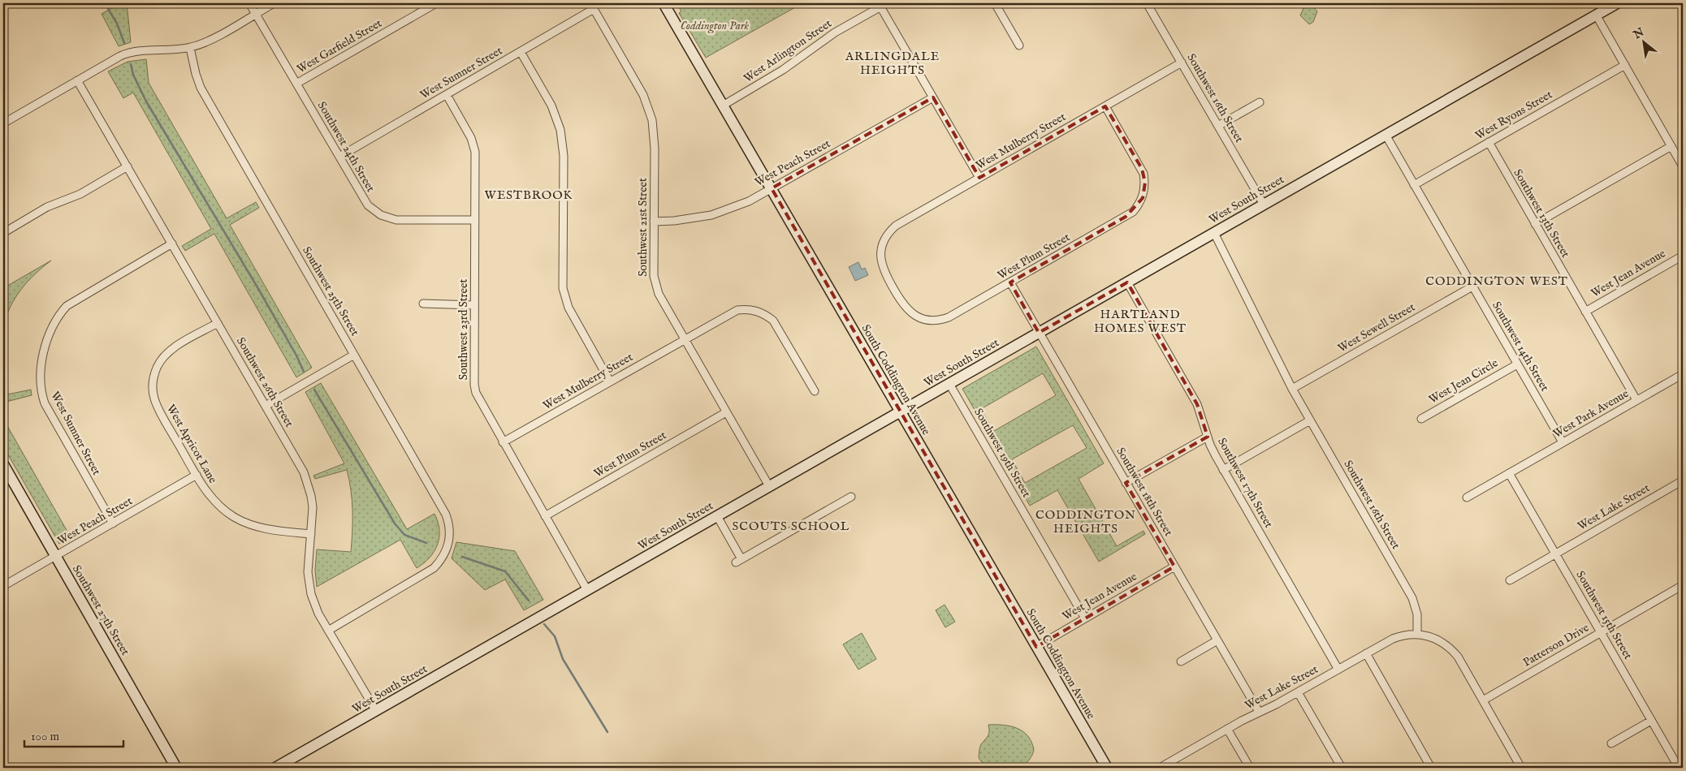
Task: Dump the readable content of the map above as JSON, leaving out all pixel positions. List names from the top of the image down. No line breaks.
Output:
{"streets":{"street":["West Garfield Street","West Arlington Street","West Sumner Street","Southwest 16th Street","West Ryons Street","West Mulberry Street","Southwest 24th Street","West Peach Street","West South Street","Southwest 13th Street","Southwest 21st Street","West Plum Street","West Jean Avenue","Southwest 25th Street","West Sewell Street","Southwest 23rd Street","Southwest 14th Street","South Coddington Avenue","West Jean Circle","Southwest 26th Street","West Park Avenue","West Apricot Lane","Southwest 19th Street","Southwest 17th Street","Southwest 18th Street","West Lake Street","Southwest 27th Street","Southwest 15th Street","Patterson Drive"]},"crossings":[["West Garfield Street","Southwest 24th Street"],["West Arlington Street","South Coddington Avenue"],["West Sumner Street","Southwest 24th Street"],["West Sumner Street","West Peach Street"],["West Sumner Street","Southwest 21st Street"],["West Sumner Street","Southwest 23rd Street"],["West Sumner Street","Southwest 26th Street"],["Southwest 16th Street","West Mulberry Street"],["Southwest 16th Street","West South Street"],["Southwest 16th Street","West Sewell Street"],["Southwest 16th Street","West Lake Street"],["West Ryons Street","Southwest 13th Street"],["West Ryons Street","Southwest 14th Street"],["West Mulberry Street","Southwest 21st Street"],["West Mulberry Street","West Plum Street"],["West Mulberry Street","Southwest 23rd Street"],["Southwest 24th Street","Southwest 23rd Street"],["West Peach Street","Southwest 21st Street"],["West Peach Street","South Coddington Avenue"],["West Peach Street","West Apricot Lane"],["West Peach Street","Southwest 27th Street"],["West South Street","Southwest 21st Street"],["West South Street","Southwest 23rd Street"],["West South Street","Southwest 14th Street"],["West South Street","South Coddington Avenue"],["West South Street","Southwest 26th Street"],["West South Street","Southwest 19th Street"],["West South Street","Southwest 17th Street"],["West South Street","Southwest 18th Street"],["Southwest 13th Street","West Jean Avenue"],["Southwest 13th Street","West Park Avenue"],["Southwest 21st Street","West Plum Street"],["West Plum Street","Southwest 23rd Street"],["West Plum Street","Southwest 18th Street"],["West Jean Avenue","South Coddington Avenue"],["West Jean Avenue","Southwest 19th Street"],["West Jean Avenue","Southwest 18th Street"],["Southwest 25th Street","Southwest 26th Street"],["West Sewell Street","Southwest 14th Street"],["Southwest 14th Street","West Jean Circle"],["Southwest 14th Street","West Park Avenue"],["Southwest 26th Street","West Apricot Lane"],["West Park Avenue","Southwest 15th Street"],["Southwest 17th Street","West Lake Street"],["Southwest 18th Street","West Lake Street"],["West Lake Street","Southwest 15th Street"],["Southwest 15th Street","Patterson Drive"]],"districts":["ARLINGDALE HEIGHTS","WESTBROOK","CODDINGTON WEST","HARTLAND HOMES WEST","CODDINGTON HEIGHTS","SCOUTS SCHOOL"],"parks":["Coddington Park"],"scale_bar":"100 m","north":"top left"}
